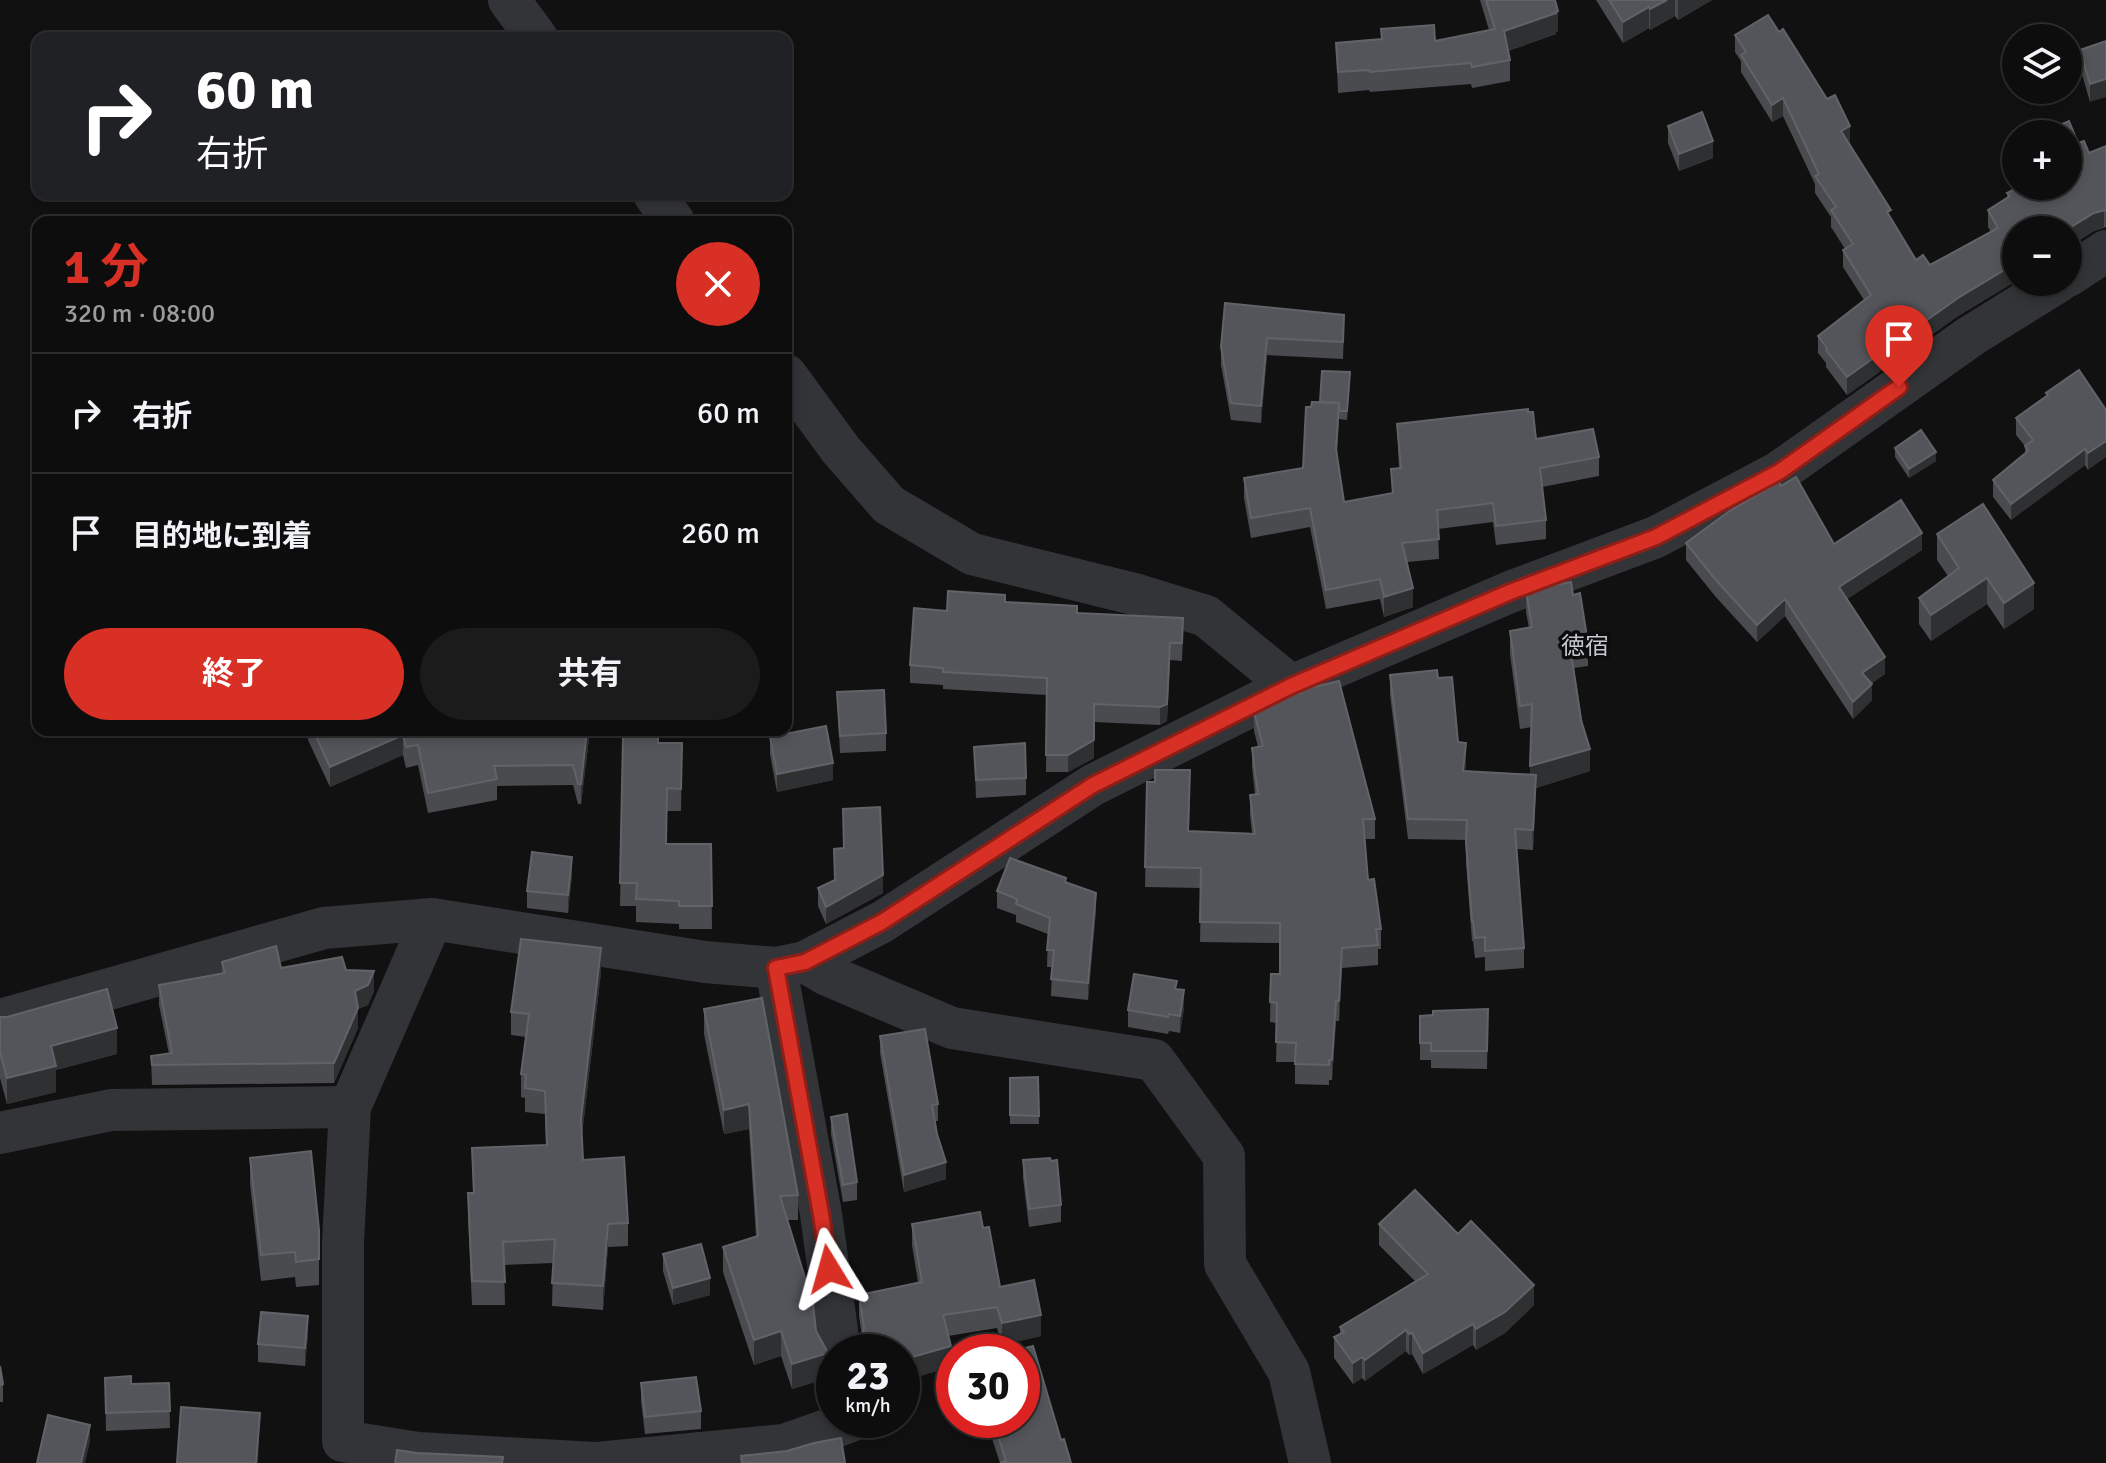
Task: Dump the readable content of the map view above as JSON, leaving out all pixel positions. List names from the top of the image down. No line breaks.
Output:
{"districts":["徳宿"],"page":{"map_buttons":["+","−"],"turn":["60 m","右折"],"heading":["1 分","320 m · 08:00"],"list":[{"name":"右折","value":"60 m"},{"name":"目的地に到着","value":"260 m"}],"buttons":["終了","共有"],"speed":"23 km/h","limit":"30"}}
